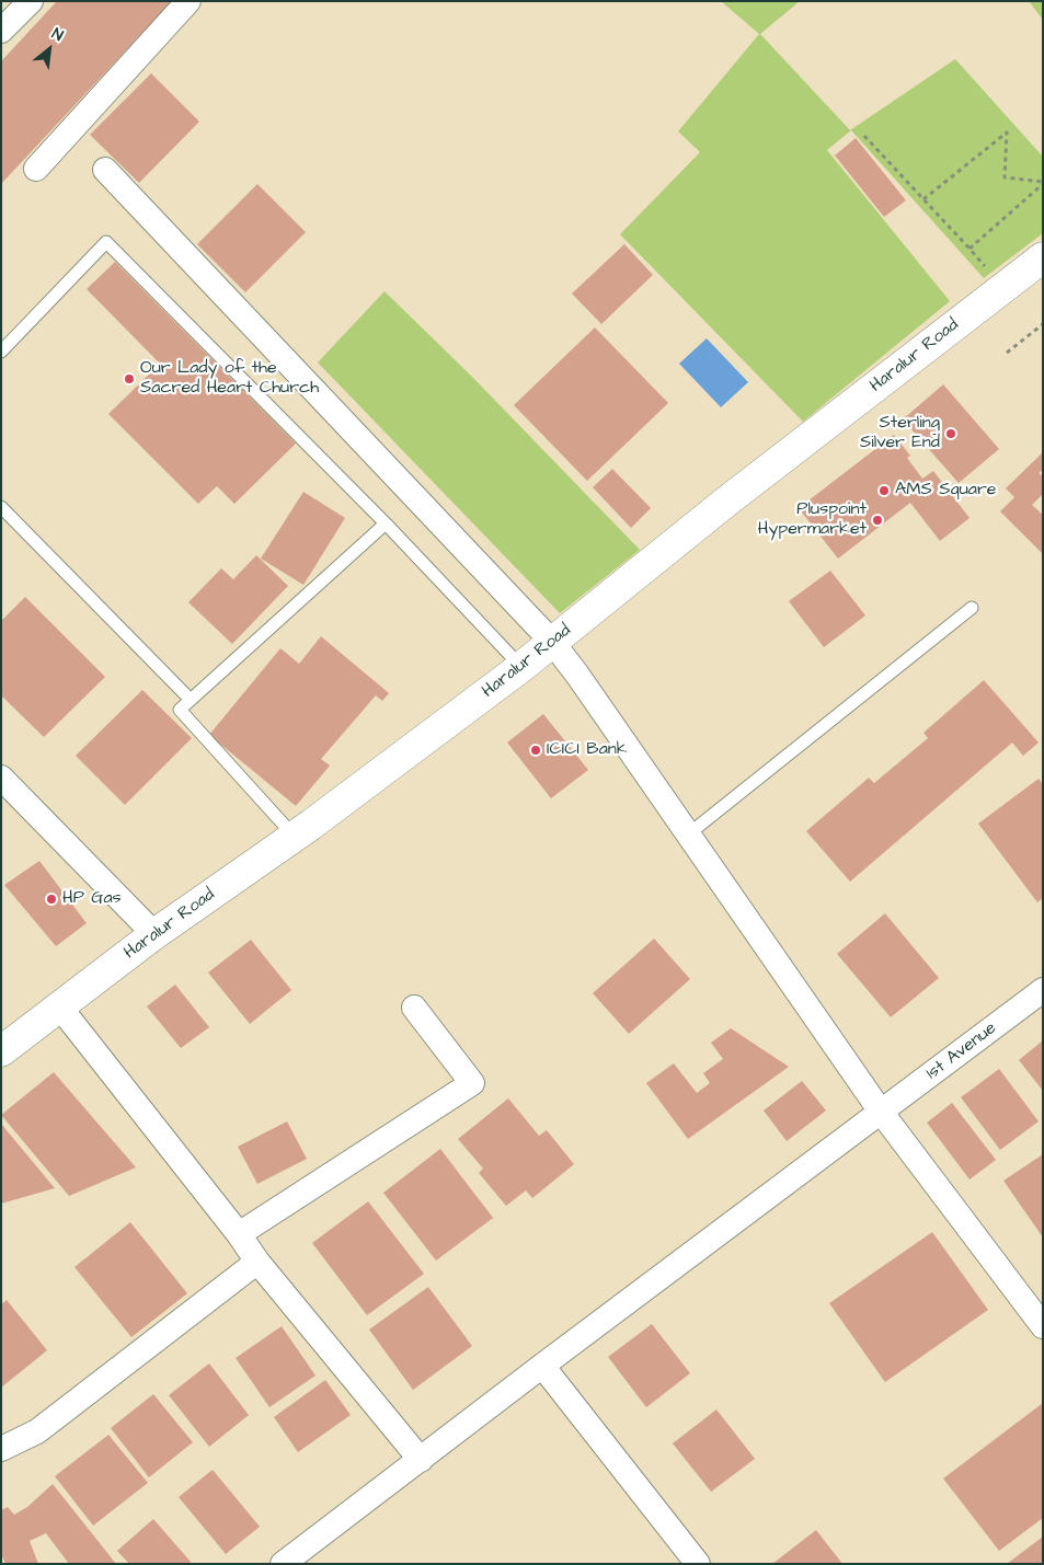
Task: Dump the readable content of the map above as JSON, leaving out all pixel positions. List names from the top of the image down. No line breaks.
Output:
{"streets":{"street":["Haralur Road","1st Avenue"]},"places":["Our Lady of the Sacred Heart Church","Sterling Silver End","AMS Square","Pluspoint Hypermarket","ICICI Bank","HP Gas"],"north":"top right"}
